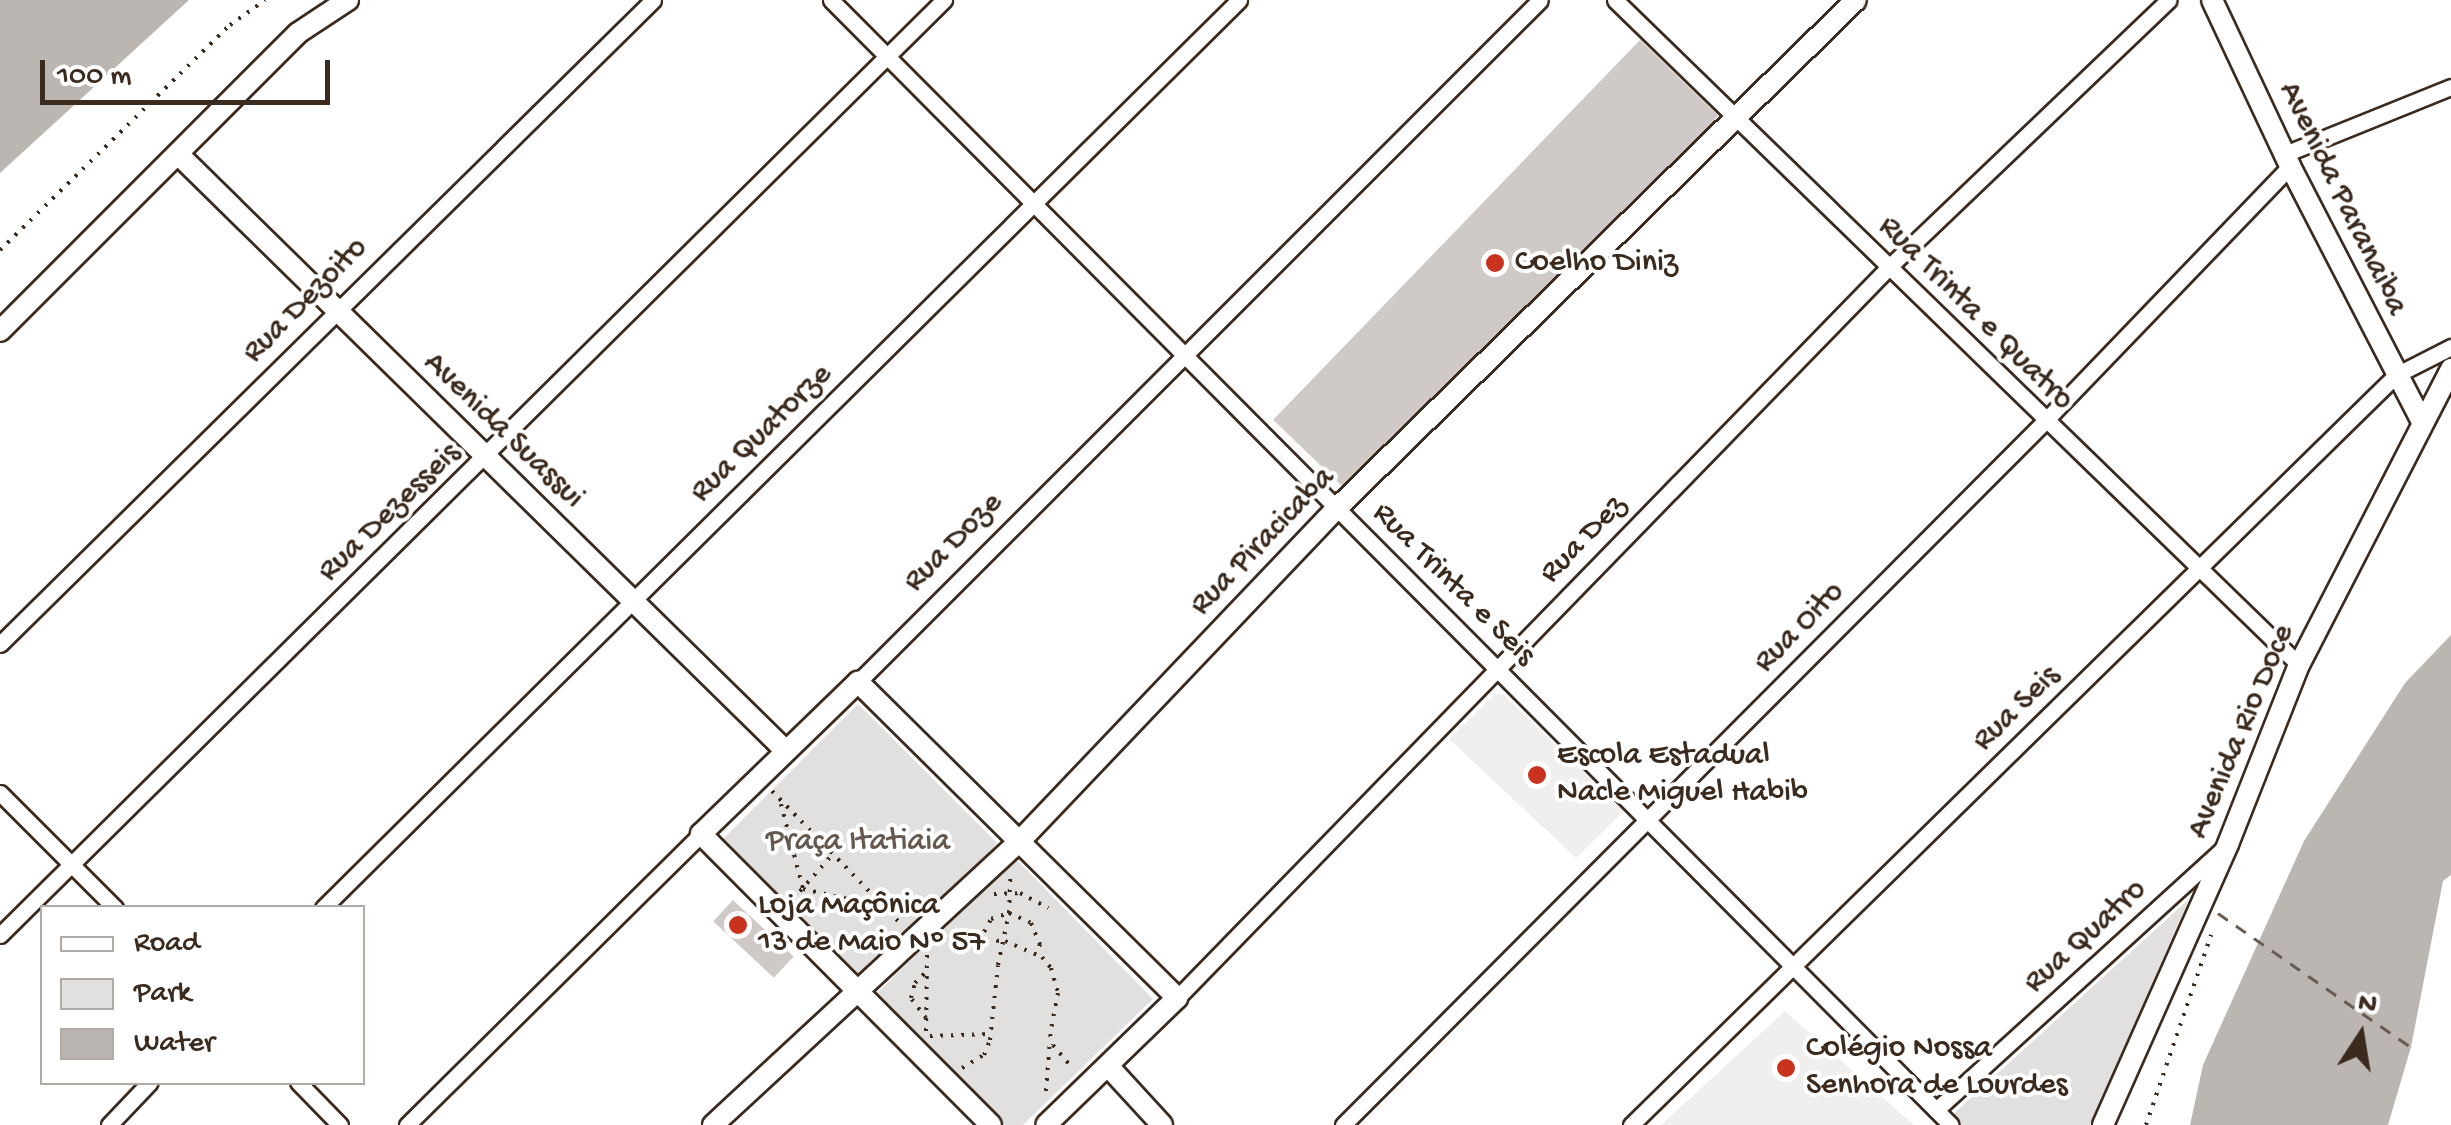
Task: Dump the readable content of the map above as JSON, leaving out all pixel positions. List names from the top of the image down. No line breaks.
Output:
{"streets":{"street":["Avenida Paranaiba","Rua Dezoito","Rua Trinta e Quatro","Avenida Suassui","Rua Quatorze","Rua Dezesseis","Rua Dez","Rua Piracicaba","Rua Doze","Rua Trinta e Seis","Rua Oito","Rua Seis","Avenida Rio Doce","Rua Quatro"]},"crossings":[["Avenida Paranaiba","Rua Oito"],["Avenida Paranaiba","Rua Seis"],["Avenida Paranaiba","Avenida Rio Doce"],["Rua Dezoito","Avenida Suassui"],["Rua Trinta e Quatro","Rua Dez"],["Rua Trinta e Quatro","Rua Piracicaba"],["Rua Trinta e Quatro","Rua Oito"],["Rua Trinta e Quatro","Rua Seis"],["Rua Trinta e Quatro","Avenida Rio Doce"],["Avenida Suassui","Rua Quatorze"],["Avenida Suassui","Rua Dezesseis"],["Avenida Suassui","Rua Doze"],["Rua Quatorze","Rua Trinta e Seis"],["Rua Dezesseis","Rua Trinta e Seis"],["Rua Dez","Rua Trinta e Seis"],["Rua Piracicaba","Rua Trinta e Seis"],["Rua Doze","Rua Trinta e Seis"],["Rua Trinta e Seis","Rua Oito"],["Rua Trinta e Seis","Rua Seis"],["Rua Trinta e Seis","Rua Quatro"],["Avenida Rio Doce","Rua Quatro"]],"parks":["Praça Itatiaia"],"places":["Coelho Diniz","Escola Estadual Nacle Miguel Habib","Loja Maçônica 13 de Maio Nº 57","Colégio Nossa Senhora de Lourdes"],"legend":["Road","Park","Water"],"scale_bar":"100 m","north":"top"}
